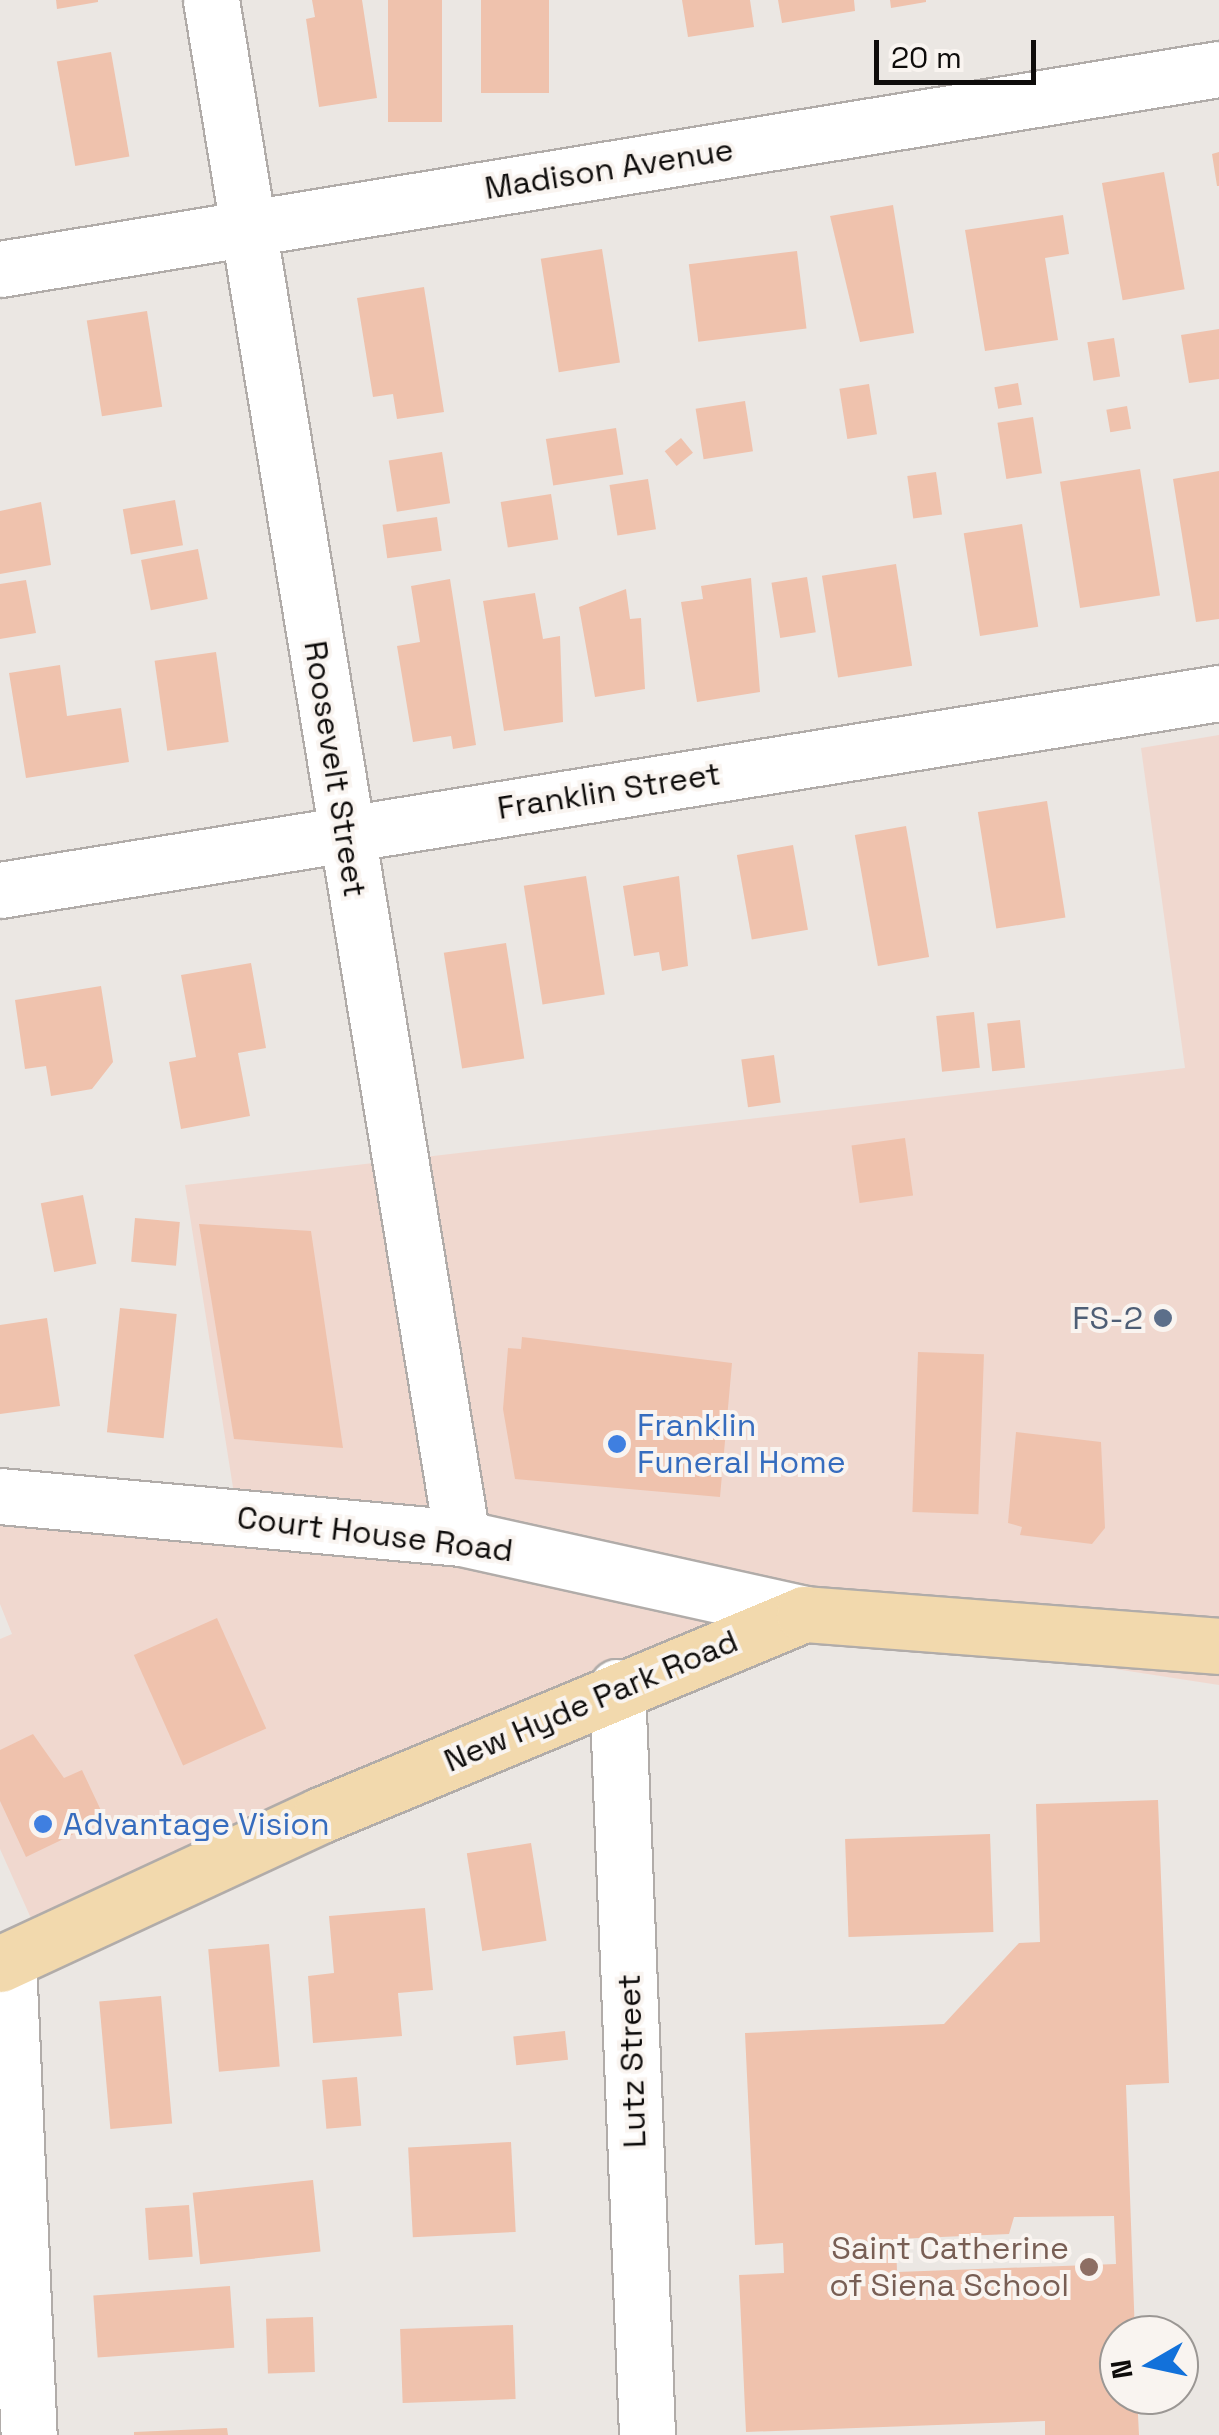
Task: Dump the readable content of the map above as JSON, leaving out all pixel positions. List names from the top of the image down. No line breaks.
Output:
{"streets":{"main road":["New Hyde Park Road"],"street":["Madison Avenue","Roosevelt Street","Franklin Street","Court House Road","Lutz Street"]},"crossings":[["Madison Avenue","Roosevelt Street"],["Roosevelt Street","Franklin Street"],["Roosevelt Street","Court House Road"],["Court House Road","New Hyde Park Road"],["New Hyde Park Road","Lutz Street"]],"places":["FS-2","Franklin Funeral Home","Advantage Vision","Saint Catherine of Siena School"],"scale_bar":"20 m","north":"left"}
